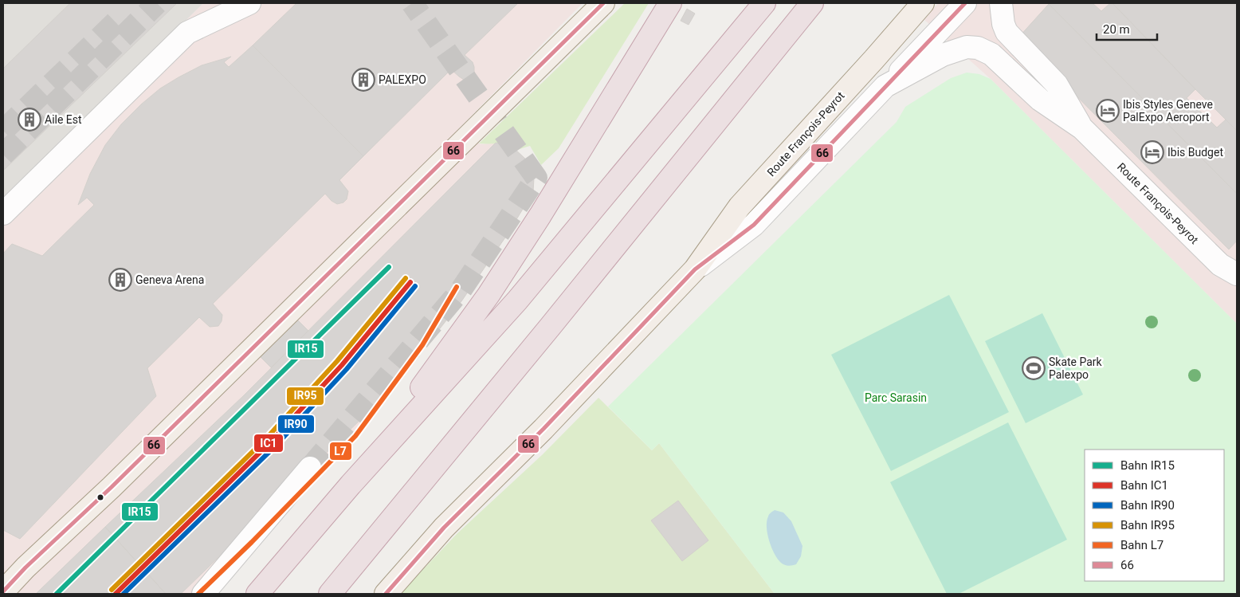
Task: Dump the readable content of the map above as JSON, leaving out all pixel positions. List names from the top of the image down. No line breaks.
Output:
{"streets":{"main road":["Route François-Peyrot"]},"parks":["Parc Sarasin"],"places":{"building":["PALEXPO","Aile Est","Geneva Arena"],"hotel":["Ibis Styles Geneve PalExpo Aeroport","Ibis Budget"],"sports":["Skate Park Palexpo"]},"lines":["transit line 66","rail line IR15","rail line IR95","rail line IC1","rail line IR90","rail line L7"],"legend":["Bahn IR15","Bahn IC1","Bahn IR90","Bahn IR95","Bahn L7","66"],"scale_bar":"20 m"}
